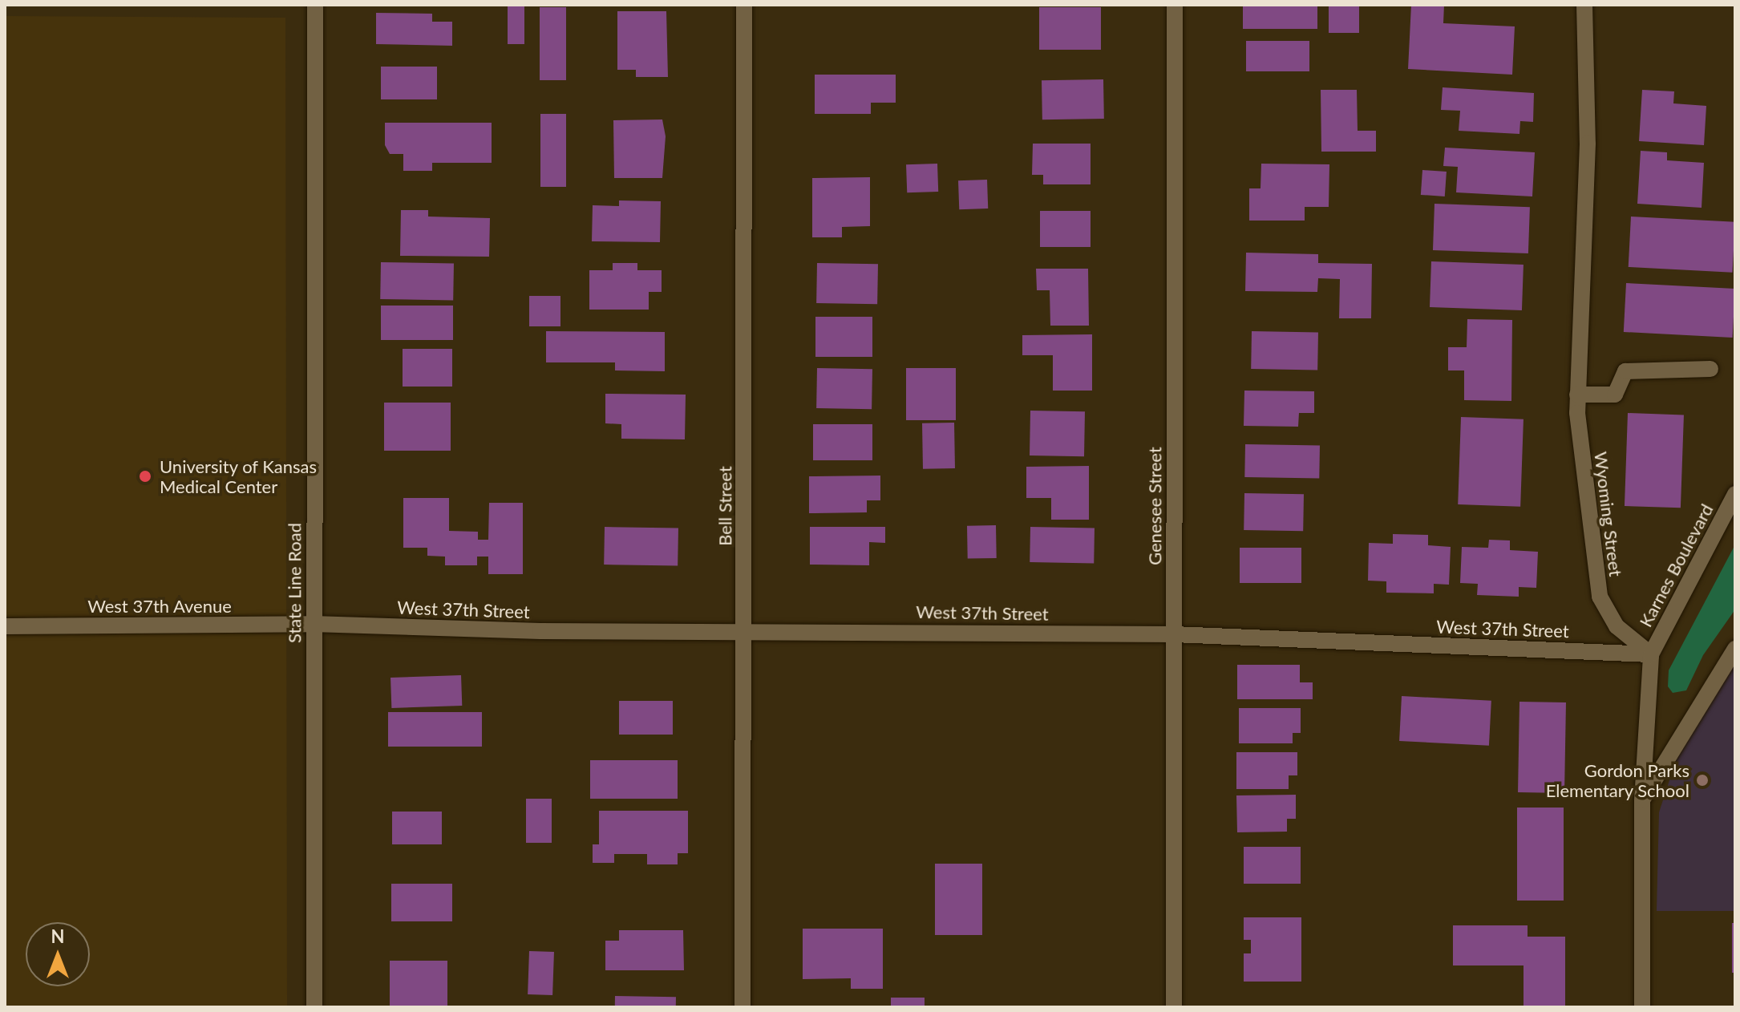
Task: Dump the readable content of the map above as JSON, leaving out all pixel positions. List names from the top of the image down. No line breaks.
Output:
{"streets":{"street":["Bell Street","Genesee Street","Wyoming Street","Karnes Boulevard","State Line Road","West 37th Avenue","West 37th Street"]},"crossings":[["Bell Street","West 37th Street"],["Genesee Street","West 37th Street"],["Wyoming Street","Karnes Boulevard"],["Wyoming Street","West 37th Street"],["Karnes Boulevard","West 37th Street"],["State Line Road","West 37th Avenue"],["State Line Road","West 37th Street"],["West 37th Avenue","West 37th Street"]],"places":["University of Kansas Medical Center","Gordon Parks Elementary School"],"north":"top"}
